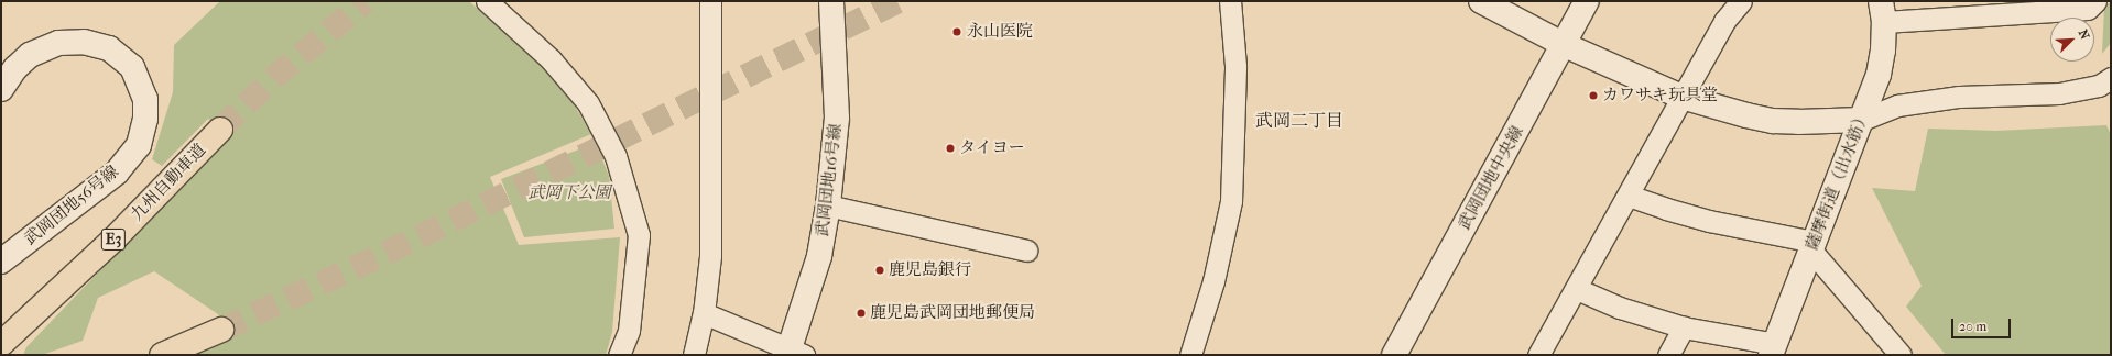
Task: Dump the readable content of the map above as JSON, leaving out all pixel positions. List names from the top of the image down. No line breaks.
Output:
{"streets":{"highway":["九州自動車道","E3"],"street":["武岡団地中央線","武岡団地16号線","薩摩街道（出水筋）","武岡団地56号線"]},"districts":["武岡二丁目"],"parks":["武岡下公園"],"places":["永山医院","カワサキ玩具堂","タイヨー","鹿児島銀行","鹿児島武岡団地郵便局"],"scale_bar":"20 m","north":"top right"}
